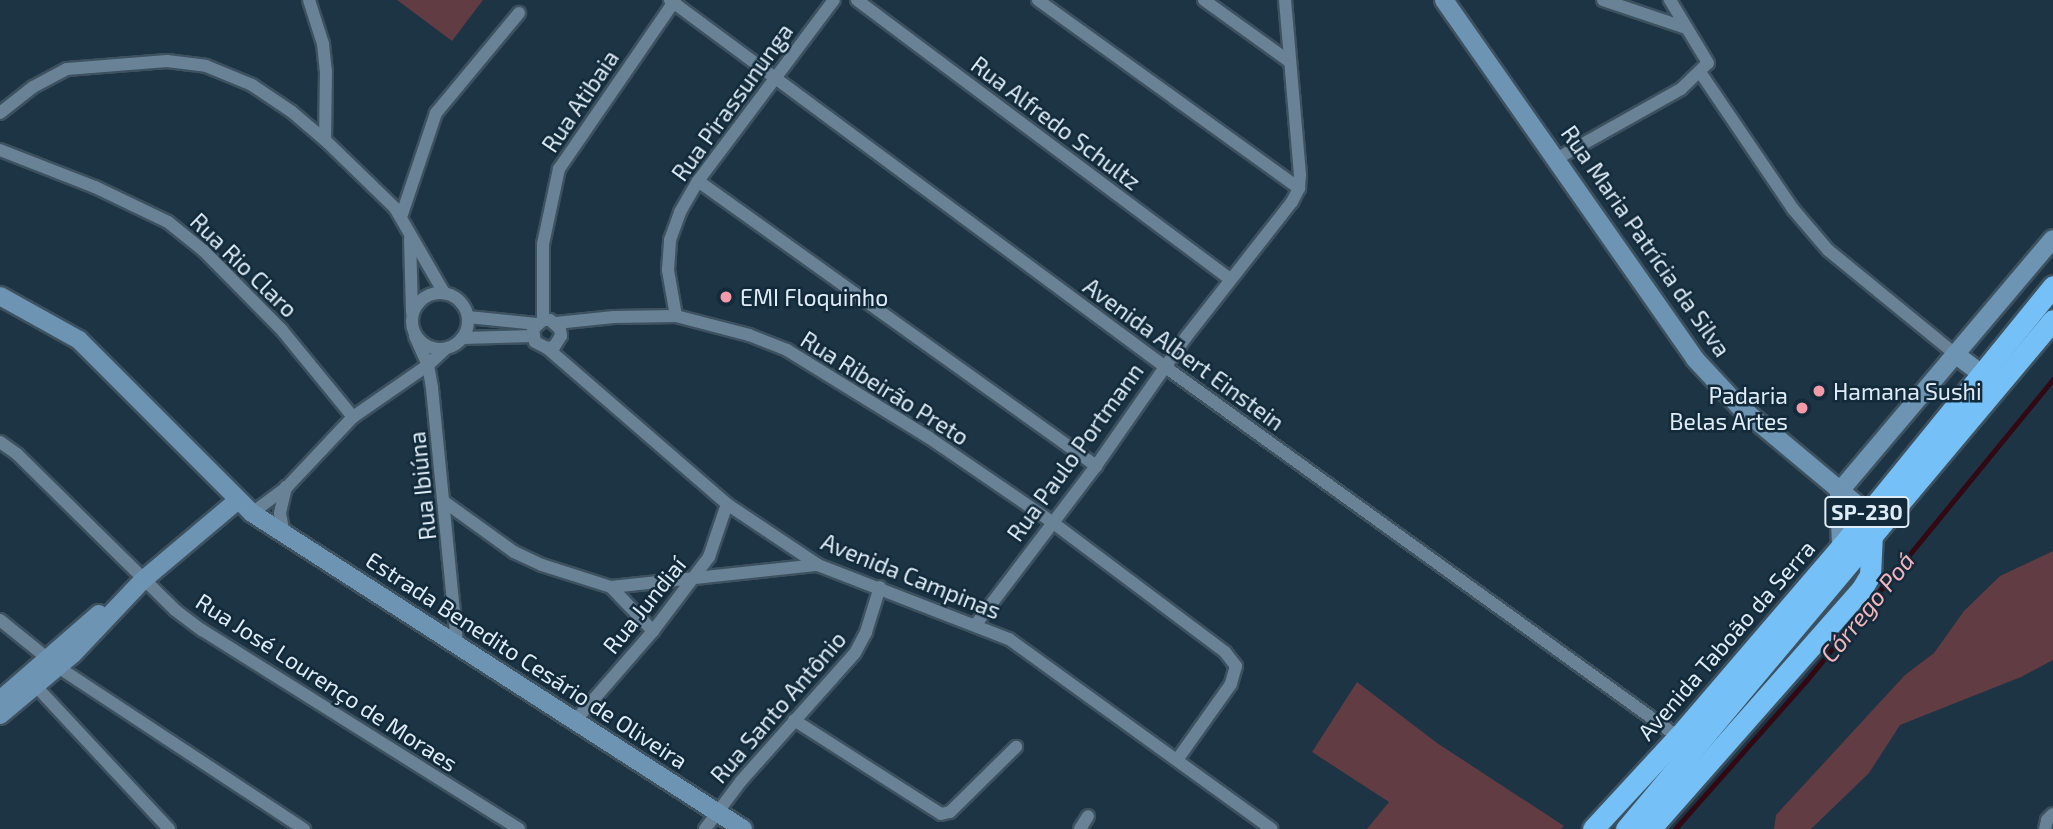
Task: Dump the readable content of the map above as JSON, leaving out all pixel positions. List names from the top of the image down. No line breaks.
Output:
{"streets":{"highway":["SP-230","Avenida Taboão da Serra"],"street":["Rua Atibaia","Rua Pirassununga","Rua Alfredo Schultz","Rua Maria Patrícia da Silva","Rua Rio Claro","Avenida Albert Einstein","Rua Ribeirão Preto","Rua Paulo Portmann","Rua Ibiúna","Avenida Campinas","Rua Jundiaí","Estrada Benedito Cesário de Oliveira","Rua José Lourenço de Moraes","Rua Santo Antônio"]},"crossings":[["Rua Atibaia","Avenida Albert Einstein"],["Rua Atibaia","Rua Ribeirão Preto"],["Rua Atibaia","Avenida Campinas"],["Rua Pirassununga","Avenida Albert Einstein"],["Rua Pirassununga","Rua Ribeirão Preto"],["Rua Alfredo Schultz","Rua Paulo Portmann"],["Rua Maria Patrícia da Silva","Avenida Taboão da Serra"],["Avenida Albert Einstein","Rua Paulo Portmann"],["Avenida Albert Einstein","Avenida Taboão da Serra"],["Rua Ribeirão Preto","Rua Paulo Portmann"],["Rua Ribeirão Preto","Avenida Campinas"],["Rua Paulo Portmann","Avenida Campinas"],["Rua Ibiúna","Estrada Benedito Cesário de Oliveira"],["Avenida Campinas","Rua Jundiaí"],["Avenida Campinas","Rua Santo Antônio"],["Rua Jundiaí","Estrada Benedito Cesário de Oliveira"],["Estrada Benedito Cesário de Oliveira","Rua Santo Antônio"]],"water":["Córrego Poá"],"places":["EMI Floquinho","Hamana Sushi","Padaria Belas Artes"]}
